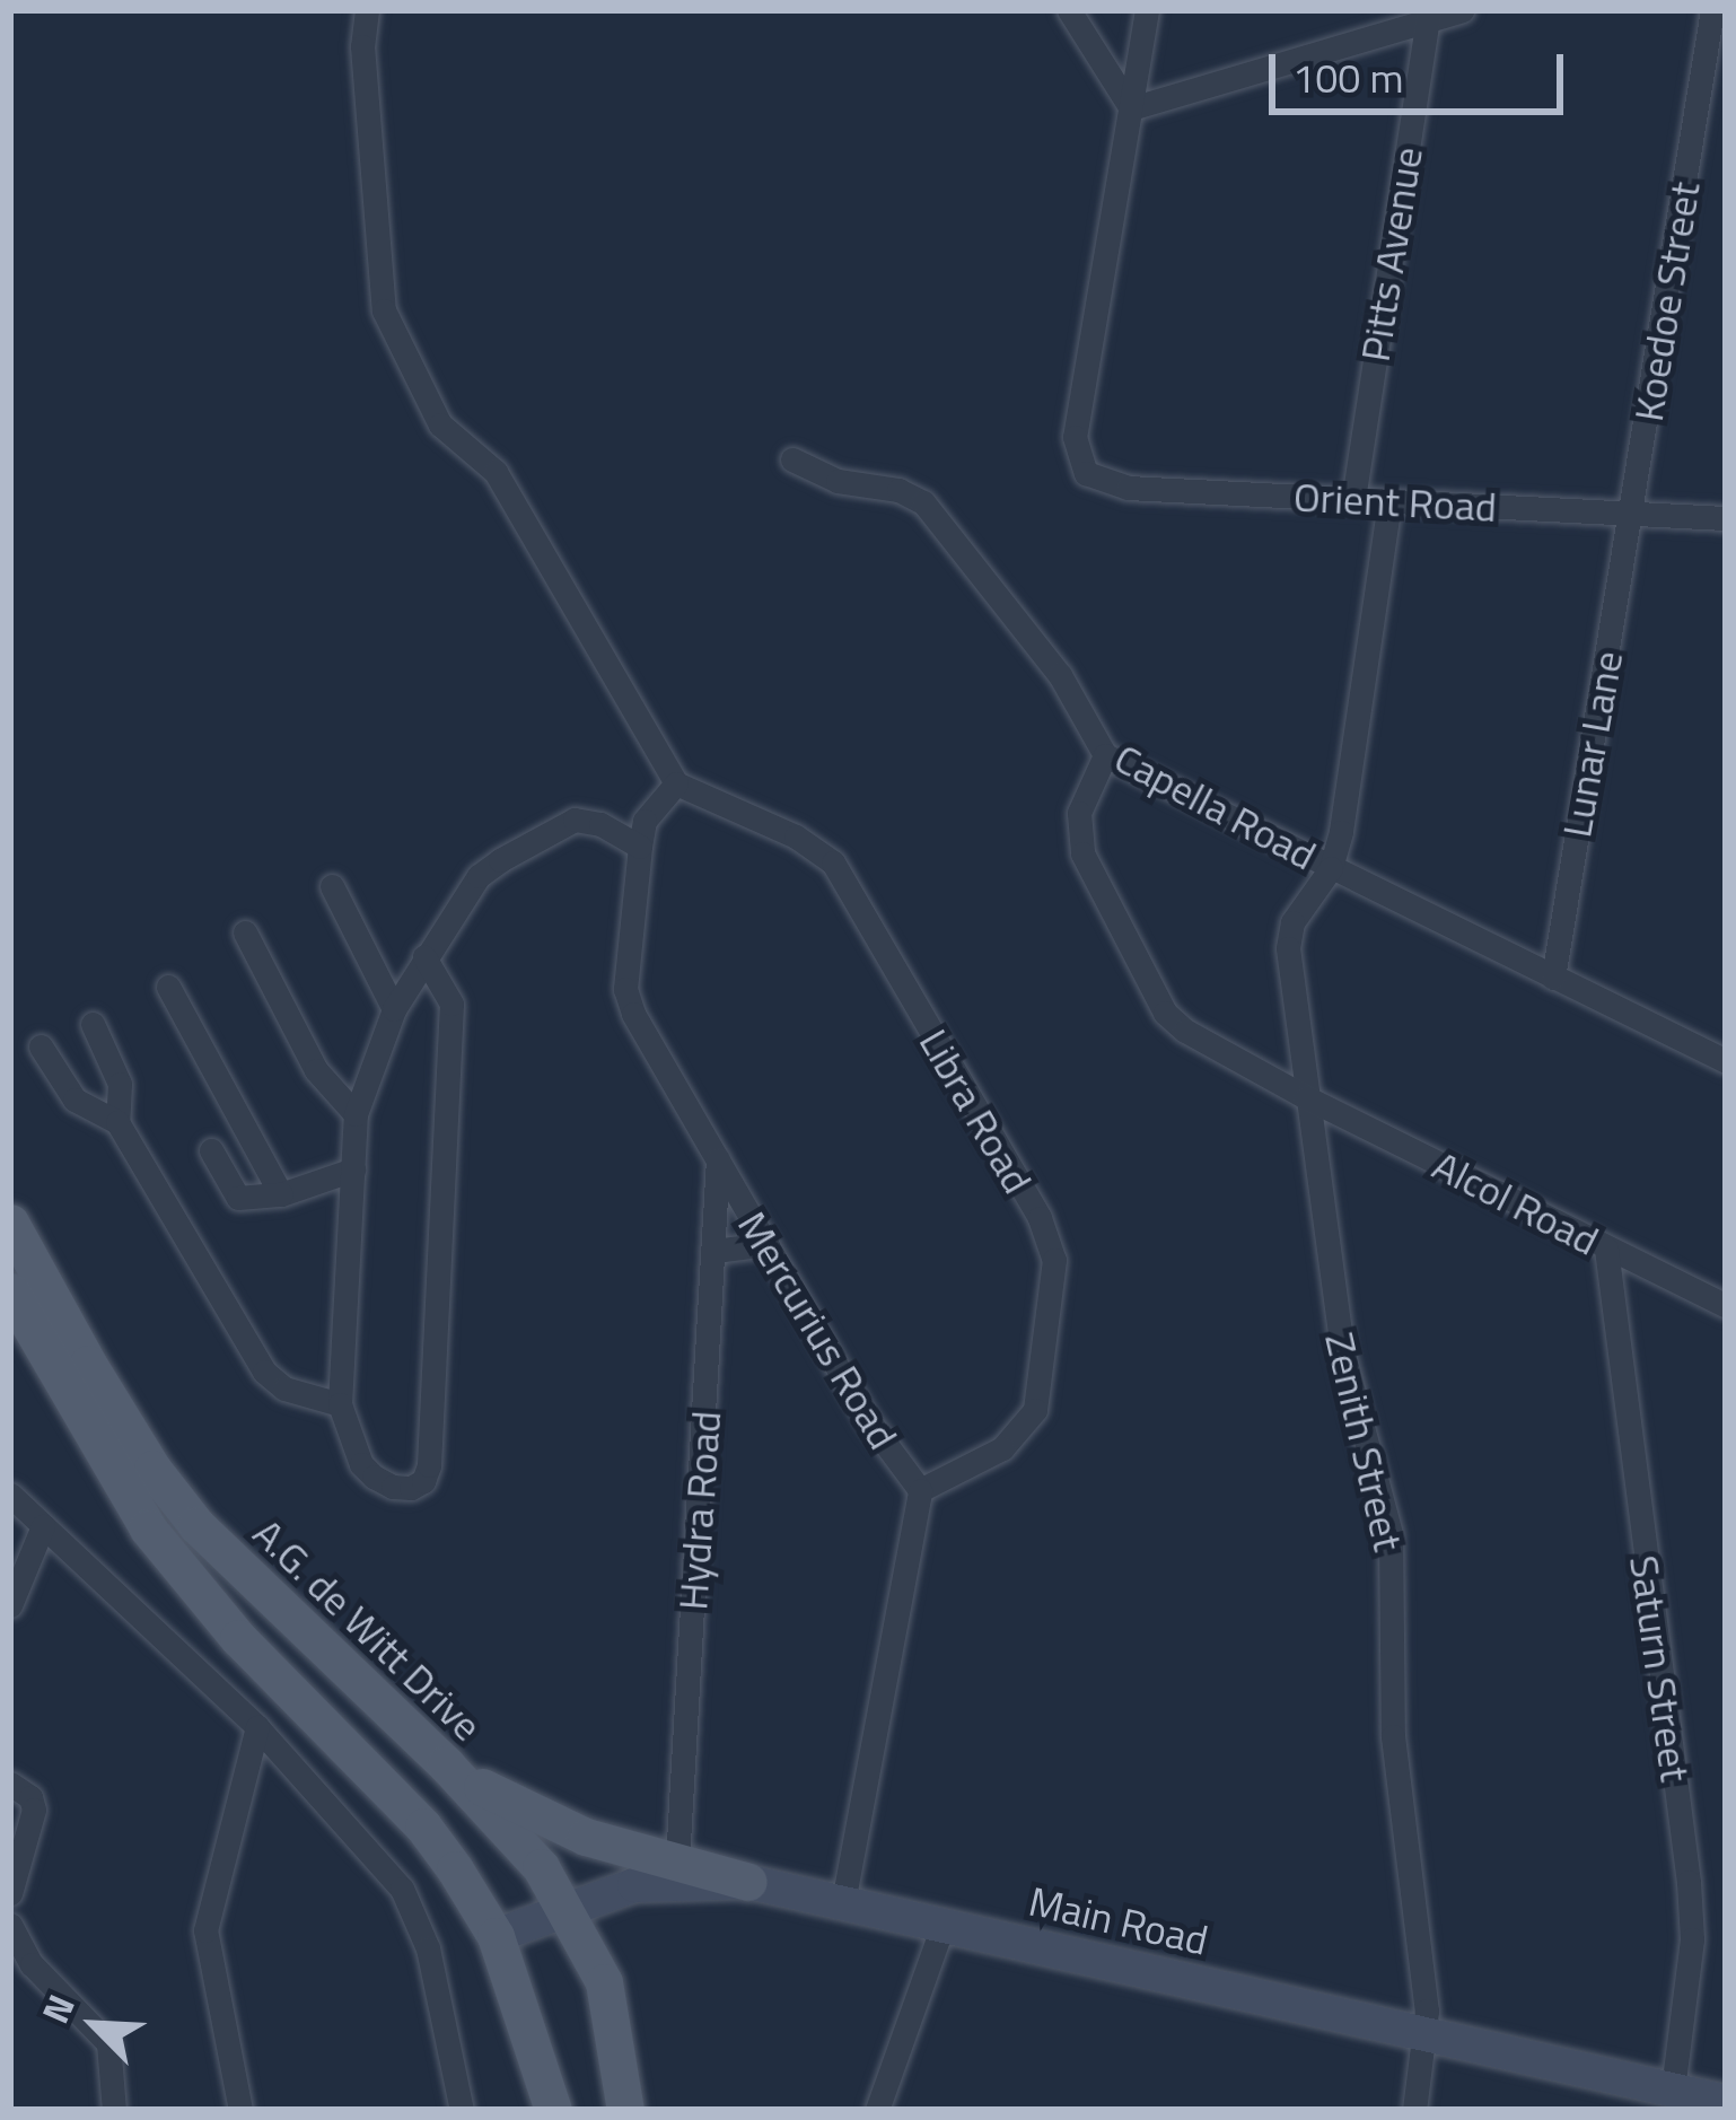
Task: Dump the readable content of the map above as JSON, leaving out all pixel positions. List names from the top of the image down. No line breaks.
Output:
{"streets":{"main road":["A.G. de Witt Drive"],"street":["Pitts Avenue","Koedoe Street","Orient Road","Lunar Lane","Capella Road","Libra Road","Alcol Road","Mercurius Road","Zenith Street","Hydra Road","Saturn Street","Main Road"]},"crossings":[["Pitts Avenue","Orient Road"],["Koedoe Street","Orient Road"],["Koedoe Street","Lunar Lane"],["Orient Road","Lunar Lane"],["Orient Road","Zenith Street"],["Lunar Lane","Capella Road"],["Capella Road","Alcol Road"],["Capella Road","Zenith Street"],["Libra Road","Mercurius Road"],["Alcol Road","Zenith Street"],["Alcol Road","Saturn Street"],["Mercurius Road","Hydra Road"],["Mercurius Road","Main Road"],["Zenith Street","Main Road"],["A.G. de Witt Drive","Main Road"],["Saturn Street","Main Road"]],"scale_bar":"100 m","north":"top left"}
